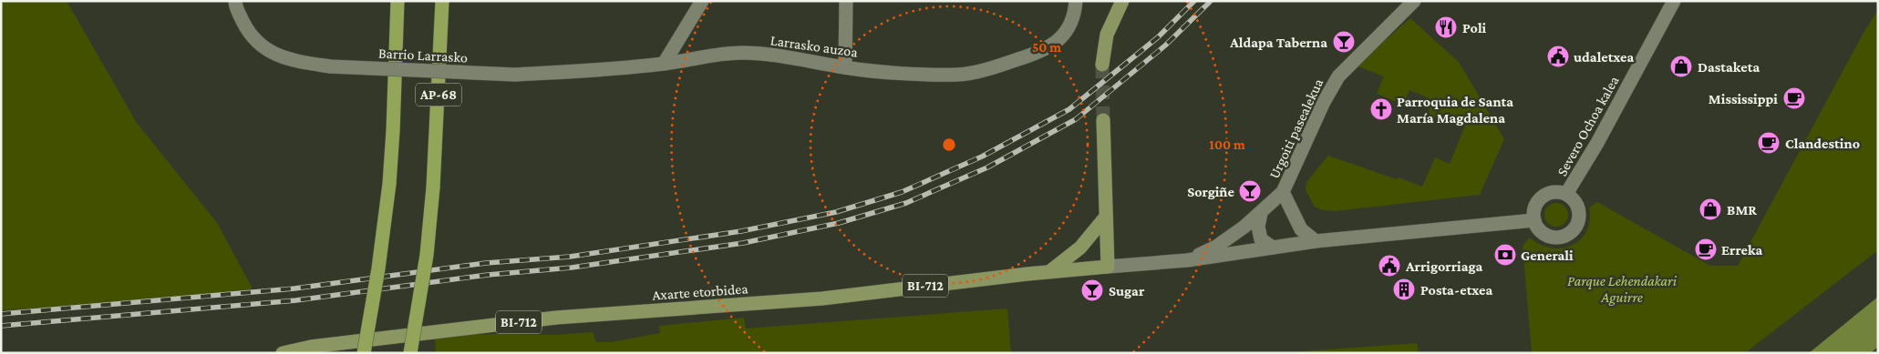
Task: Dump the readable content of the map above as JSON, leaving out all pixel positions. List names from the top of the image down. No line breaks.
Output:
{"streets":{"highway":["AP-68"],"main road":["BI-712","Axarte etorbidea"],"street":["Larrasko auzoa","Barrio Larrasko","Severo Ochoa kalea","Urgoiti pasealekua"]},"crossings":[["Larrasko auzoa","Barrio Larrasko"]],"parks":["Parque Lehendakari Aguirre"],"places":{"restaurant":["Poli"],"bar":["Aldapa Taberna","Sorgiñe","Sugar"],"public building":["udaletxea","Arrigorriaga"],"shop":["Dastaketa","BMR"],"cafe":["Mississippi","Clandestino","Erreka"],"church":["Parroquia de Santa María Magdalena"],"bank":["Generali"],"building":["Posta-etxea"]},"rings":["50 m","100 m"]}
